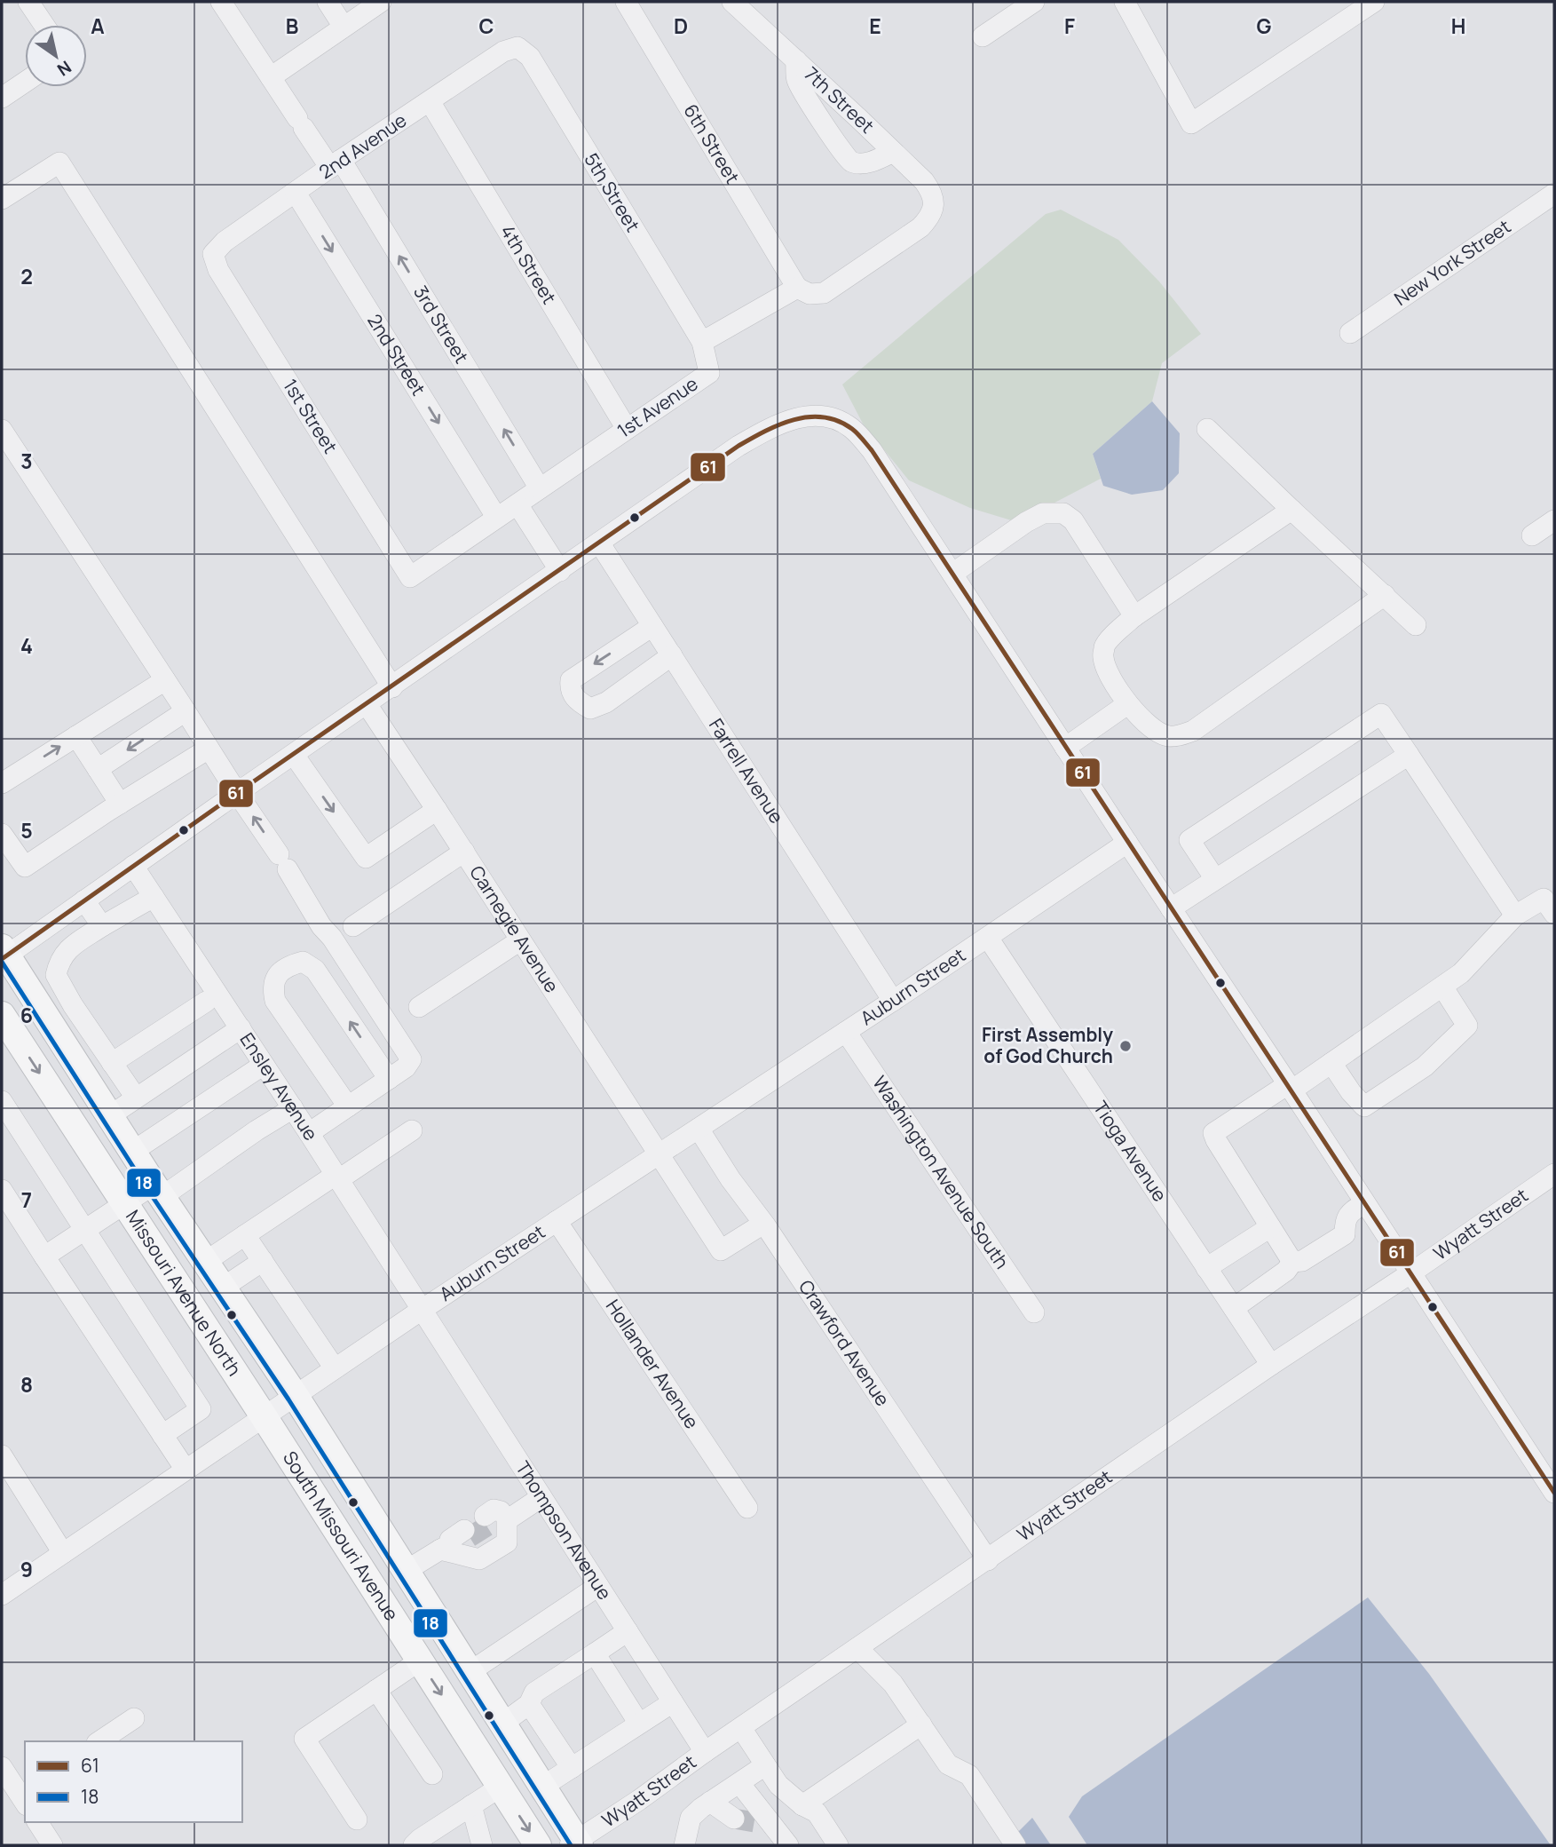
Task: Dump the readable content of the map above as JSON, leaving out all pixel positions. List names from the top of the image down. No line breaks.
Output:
{"streets":{"main road":["Missouri Avenue North","South Missouri Avenue"],"street":["7th Street","6th Street","2nd Avenue","5th Street","New York Street","4th Street","3rd Street","2nd Street","1st Avenue","1st Street","Farrell Avenue","Carnegie Avenue","Auburn Street","Ensley Avenue","Tioga Avenue","Washington Avenue South","Wyatt Street","Crawford Avenue","Hollander Avenue","Thompson Avenue"]},"crossings":[["7th Street","6th Street"],["2nd Avenue","5th Street"],["2nd Avenue","4th Street"],["2nd Avenue","3rd Street"],["2nd Avenue","2nd Street"],["2nd Avenue","1st Street"],["5th Street","1st Avenue"],["4th Street","1st Avenue"],["3rd Street","1st Avenue"],["2nd Street","1st Avenue"],["1st Avenue","1st Street"],["Farrell Avenue","Auburn Street"],["Carnegie Avenue","Auburn Street"],["Carnegie Avenue","Crawford Avenue"],["Auburn Street","Ensley Avenue"],["Auburn Street","Tioga Avenue"],["Auburn Street","Washington Avenue South"],["Auburn Street","Missouri Avenue North"],["Auburn Street","Crawford Avenue"],["Auburn Street","Hollander Avenue"],["Auburn Street","Thompson Avenue"],["Auburn Street","South Missouri Avenue"],["Ensley Avenue","Thompson Avenue"],["Tioga Avenue","Wyatt Street"],["Wyatt Street","Crawford Avenue"],["Wyatt Street","Thompson Avenue"],["Wyatt Street","South Missouri Avenue"],["Missouri Avenue North","South Missouri Avenue"]],"one_way":["3rd Street","2nd Street"],"places":["First Assembly of God Church"],"lines":["transit line 61","transit line 18"],"legend":["61","18"],"north":"bottom right","grid":{"columns":["A","B","C","D","E","F","G","H"],"rows":["2","3","4","5","6","7","8","9"]}}
